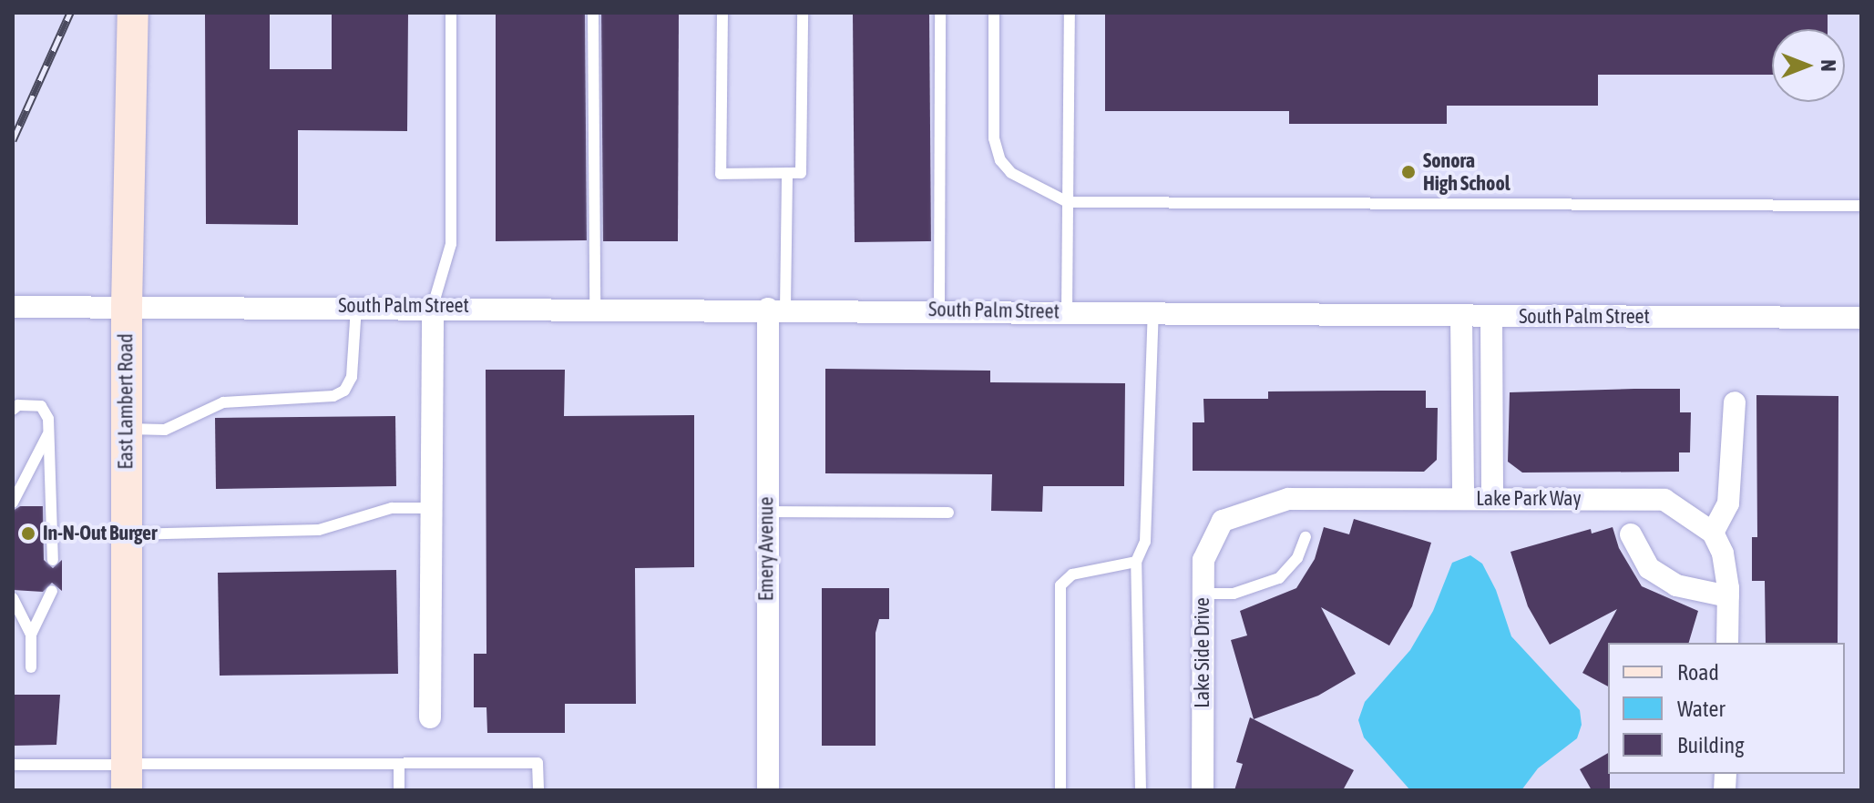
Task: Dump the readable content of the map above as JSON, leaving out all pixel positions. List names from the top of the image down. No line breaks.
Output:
{"streets":{"main road":["East Lambert Road"],"street":["South Palm Street","Lake Park Way","Emery Avenue","Lake Side Drive"]},"crossings":[["South Palm Street","East Lambert Road"],["South Palm Street","Emery Avenue"],["Lake Park Way","Lake Side Drive"]],"places":["Sonora High School","In-N-Out Burger"],"legend":["Road","Water","Building"],"north":"right"}
